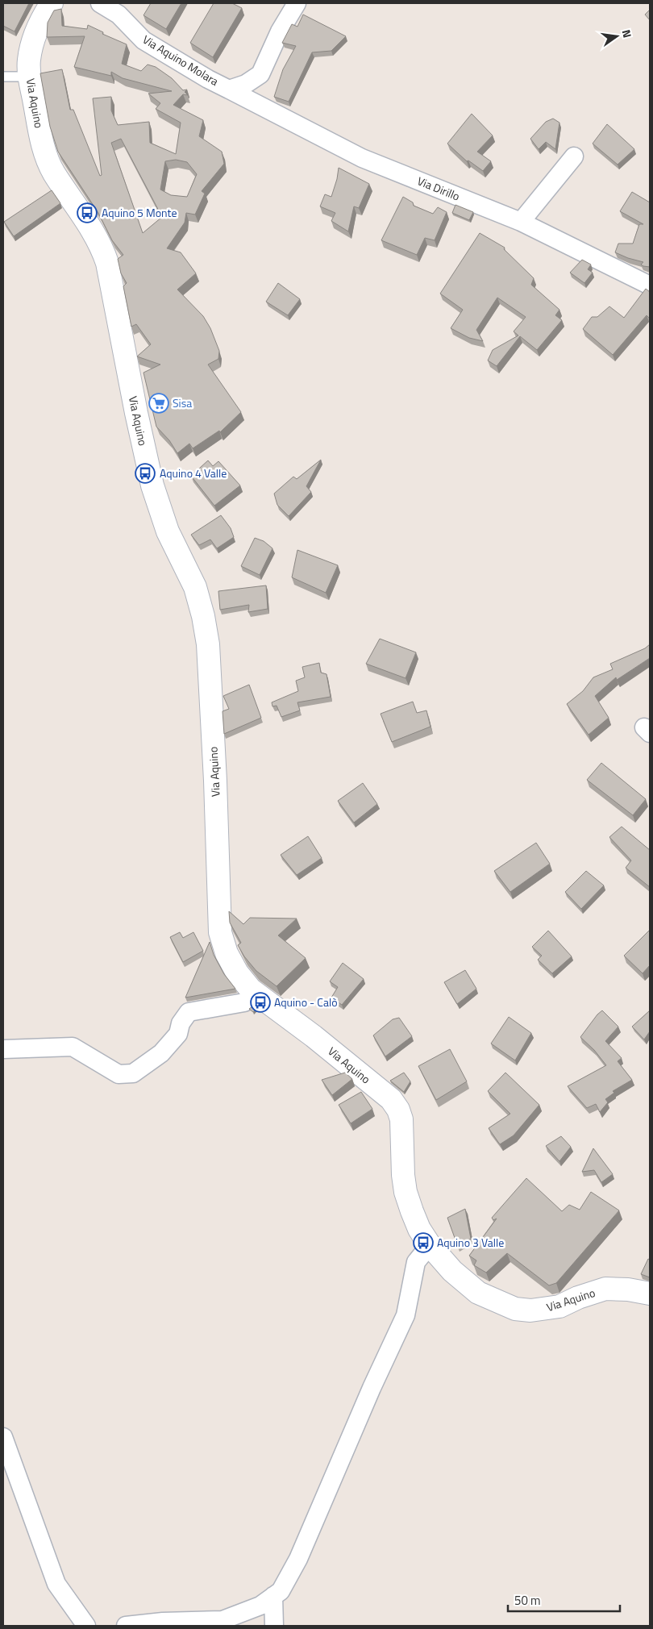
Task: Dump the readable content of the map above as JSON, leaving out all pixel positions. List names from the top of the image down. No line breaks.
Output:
{"streets":{"street":["Via Aquino Molara","Via Aquino","Via Dirillo"]},"crossings":[["Via Aquino Molara","Via Dirillo"]],"places":{"bus stop":["Aquino 5 Monte","Aquino 4 Valle","Aquino - Calò","Aquino 3 Valle"],"supermarket":["Sisa"]},"scale_bar":"50 m","north":"right"}
